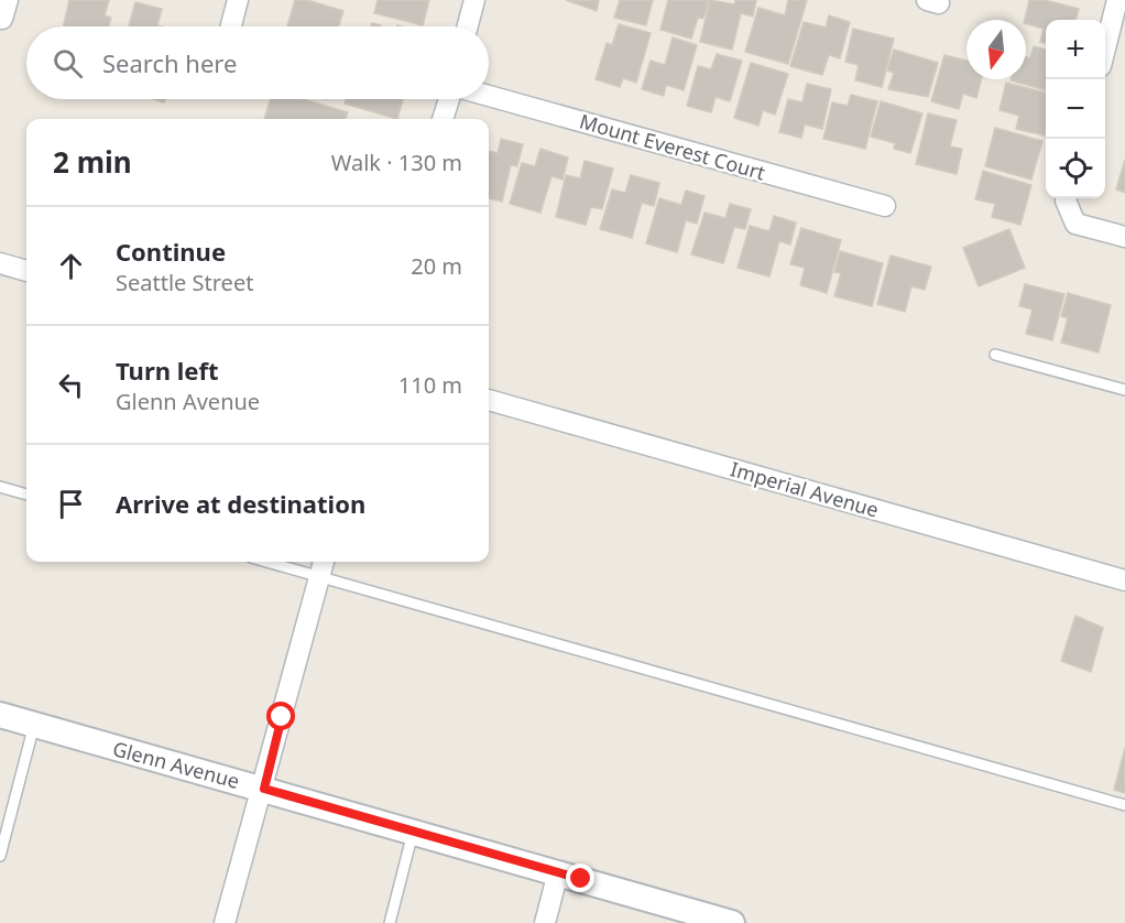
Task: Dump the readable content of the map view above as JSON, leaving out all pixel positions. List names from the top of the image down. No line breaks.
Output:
{"streets":{"street":["Mount Everest Court","Imperial Avenue","Glenn Avenue"]},"north":"bottom","page":{"map_buttons":["+","−"],"search":"Search here","heading":["2 min","Walk · 130 m"],"list":[["Continue","Seattle Street","20 m"],["Turn left","Glenn Avenue","110 m"],"Arrive at destination"]}}
